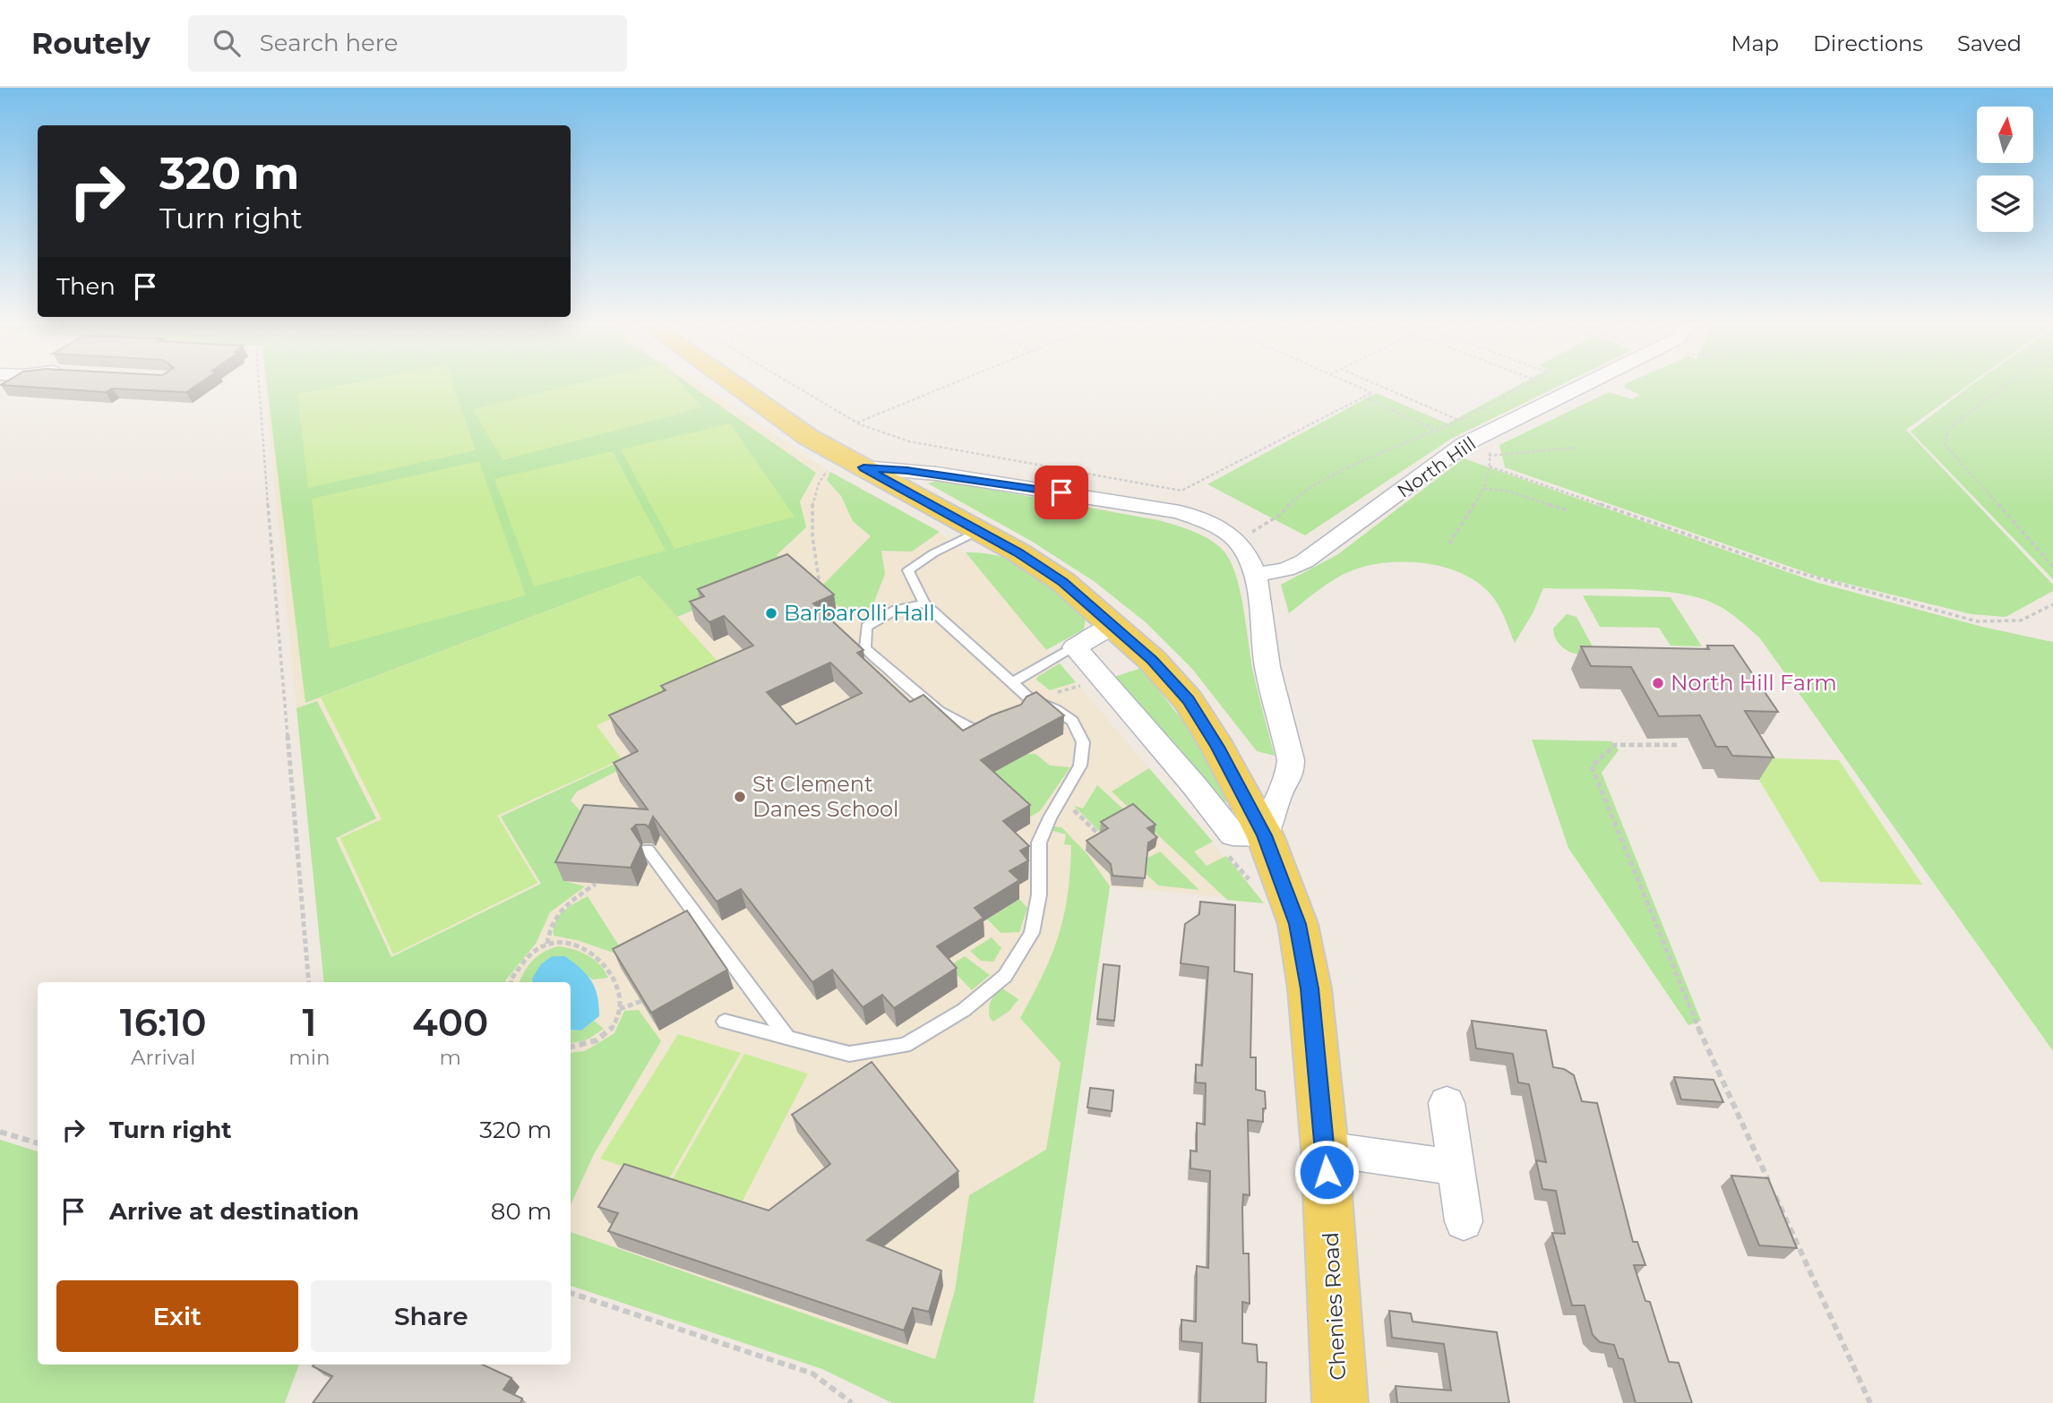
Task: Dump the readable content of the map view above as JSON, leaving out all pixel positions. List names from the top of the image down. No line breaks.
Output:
{"streets":{"main road":["Chenies Road"],"street":["North Hill"]},"places":["Barbarolli Hall","North Hill Farm","St Clement Danes School"],"north":"top","page":{"header":"Routely","search":"Search here","nav":["Map","Directions","Saved"],"turn":["320 m","Turn right"],"then":"Then","eta":["16:10","Arrival","1","min","400","m"],"list":[{"name":"Turn right","value":"320 m"},{"name":"Arrive at destination","value":"80 m"}],"buttons":["Exit","Share"]}}
